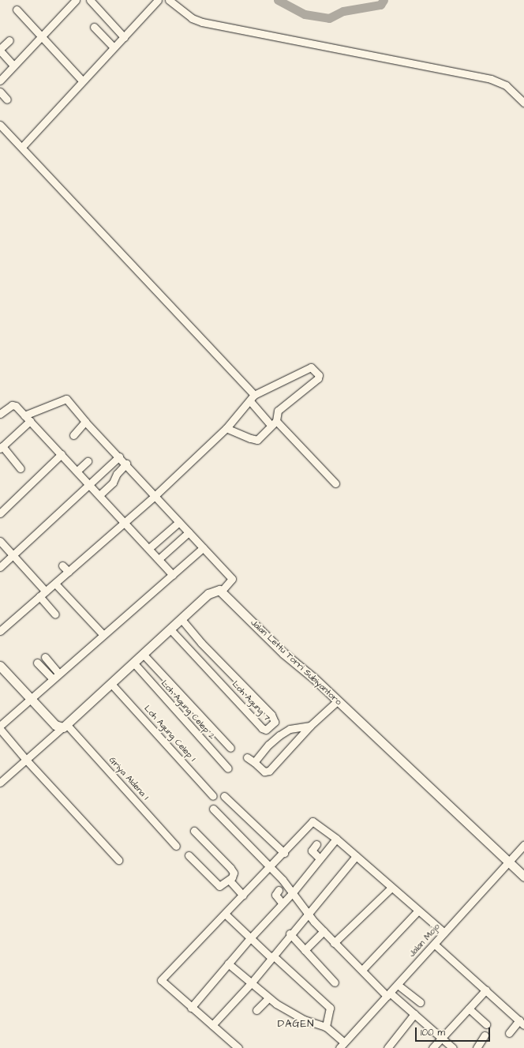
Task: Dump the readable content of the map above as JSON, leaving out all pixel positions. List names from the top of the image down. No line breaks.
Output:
{"streets":{"main road":["Jalan Lettu Torri Subiyantoro"],"street":["Loh Agung 7","Loh Agung Celep 2","Loh Agung Celep 1","Griya Aldena 1","Jalan Mojo"]},"crossings":[["Jalan Lettu Torri Subiyantoro","Jalan Mojo"]],"districts":["DAGEN"],"scale_bar":"100 m"}
